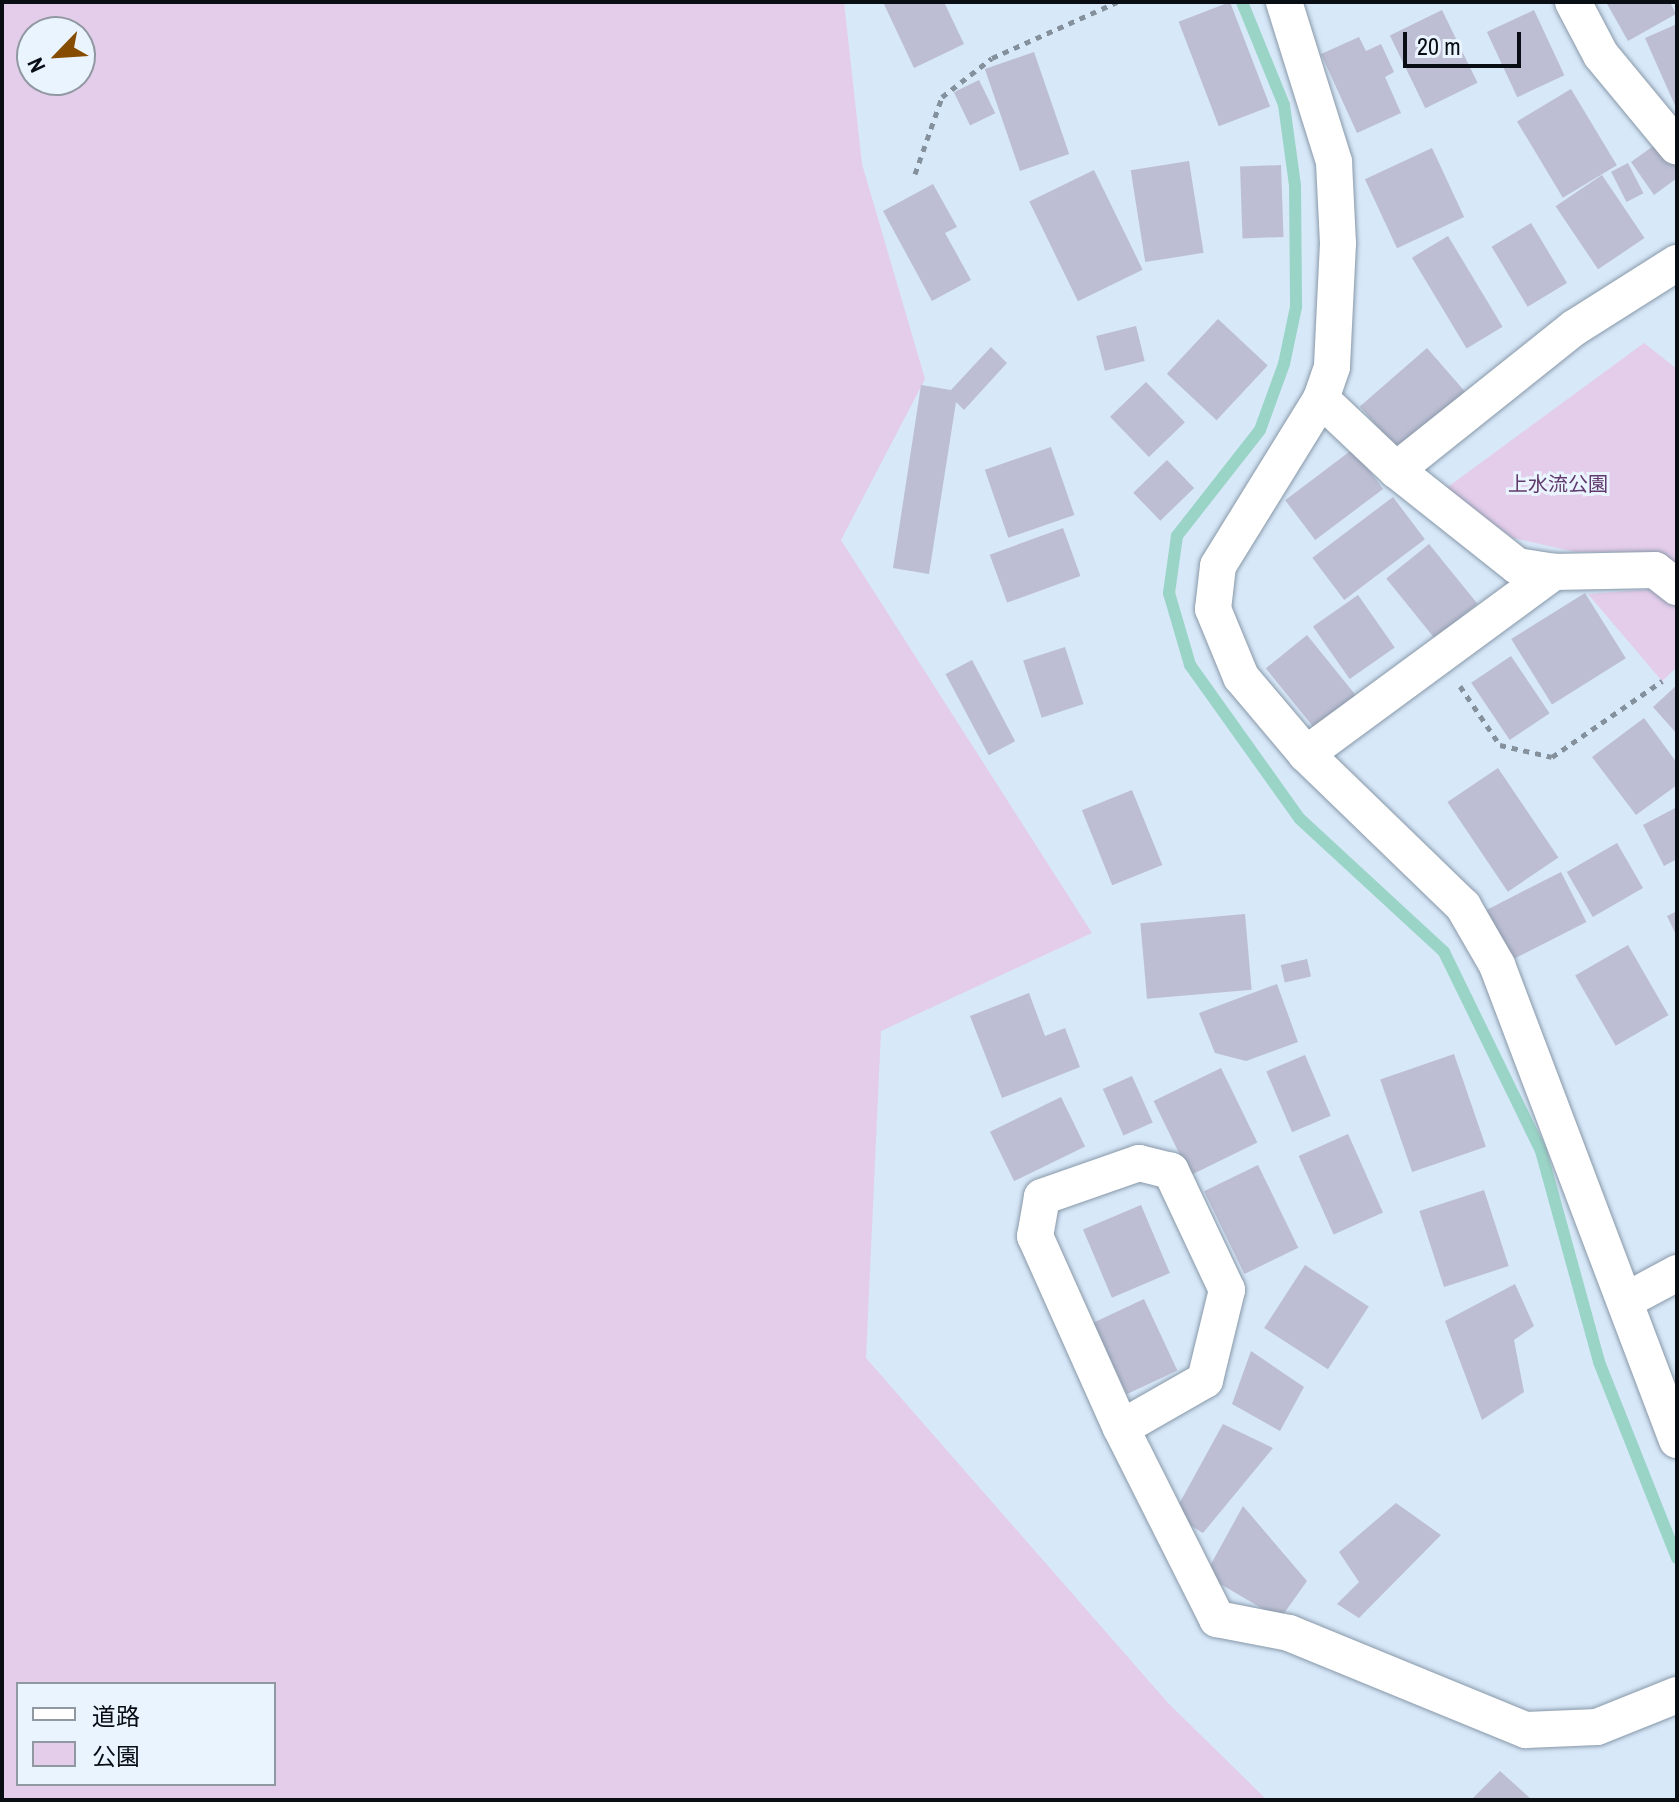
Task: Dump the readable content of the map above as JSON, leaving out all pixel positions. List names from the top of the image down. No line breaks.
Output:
{"parks":["上水流公園"],"legend":["道路","公園"],"scale_bar":"20 m","north":"bottom left"}
